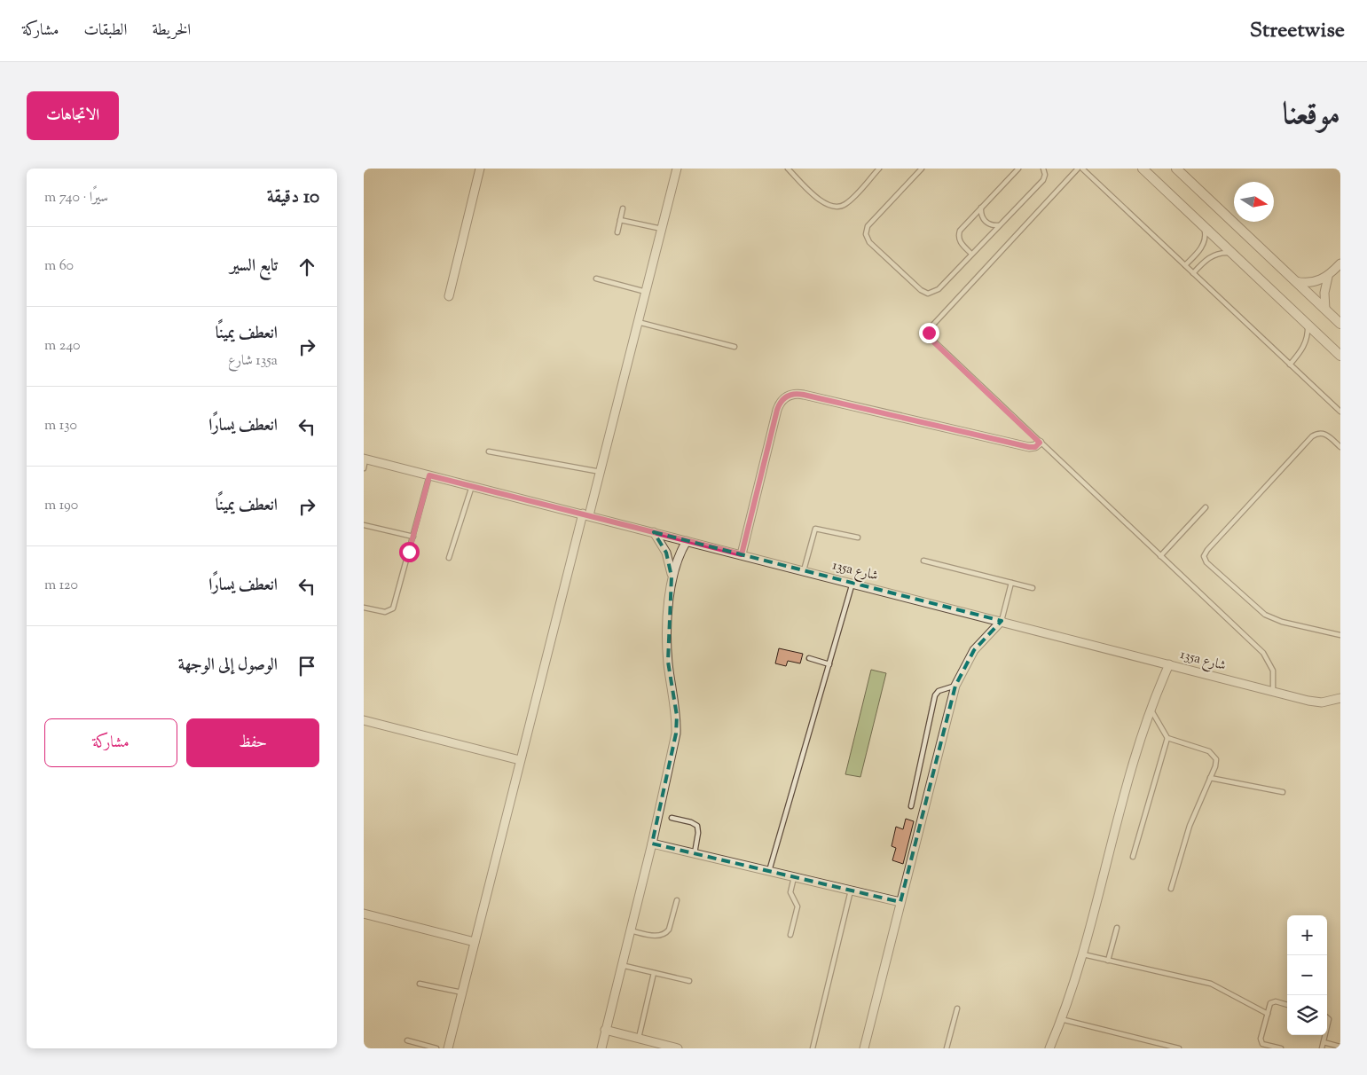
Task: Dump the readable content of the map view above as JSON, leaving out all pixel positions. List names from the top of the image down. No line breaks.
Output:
{"streets":{"street":["135a شارع"]},"north":"right","page":{"header":"Streetwise","nav":["الخريطة","الطبقات","مشاركة"],"title":"موقعنا","buttons":["الاتجاهات",["حفظ","مشاركة"]],"heading":["10 دقيقة","سيرًا · 740 m"],"list":[["تابع السير","60 m"],["انعطف يمينًا","135a شارع","240 m"],["انعطف يسارًا","130 m"],["انعطف يمينًا","190 m"],["انعطف يسارًا","120 m"],"الوصول إلى الوجهة"],"map_buttons":["+","−"]}}
